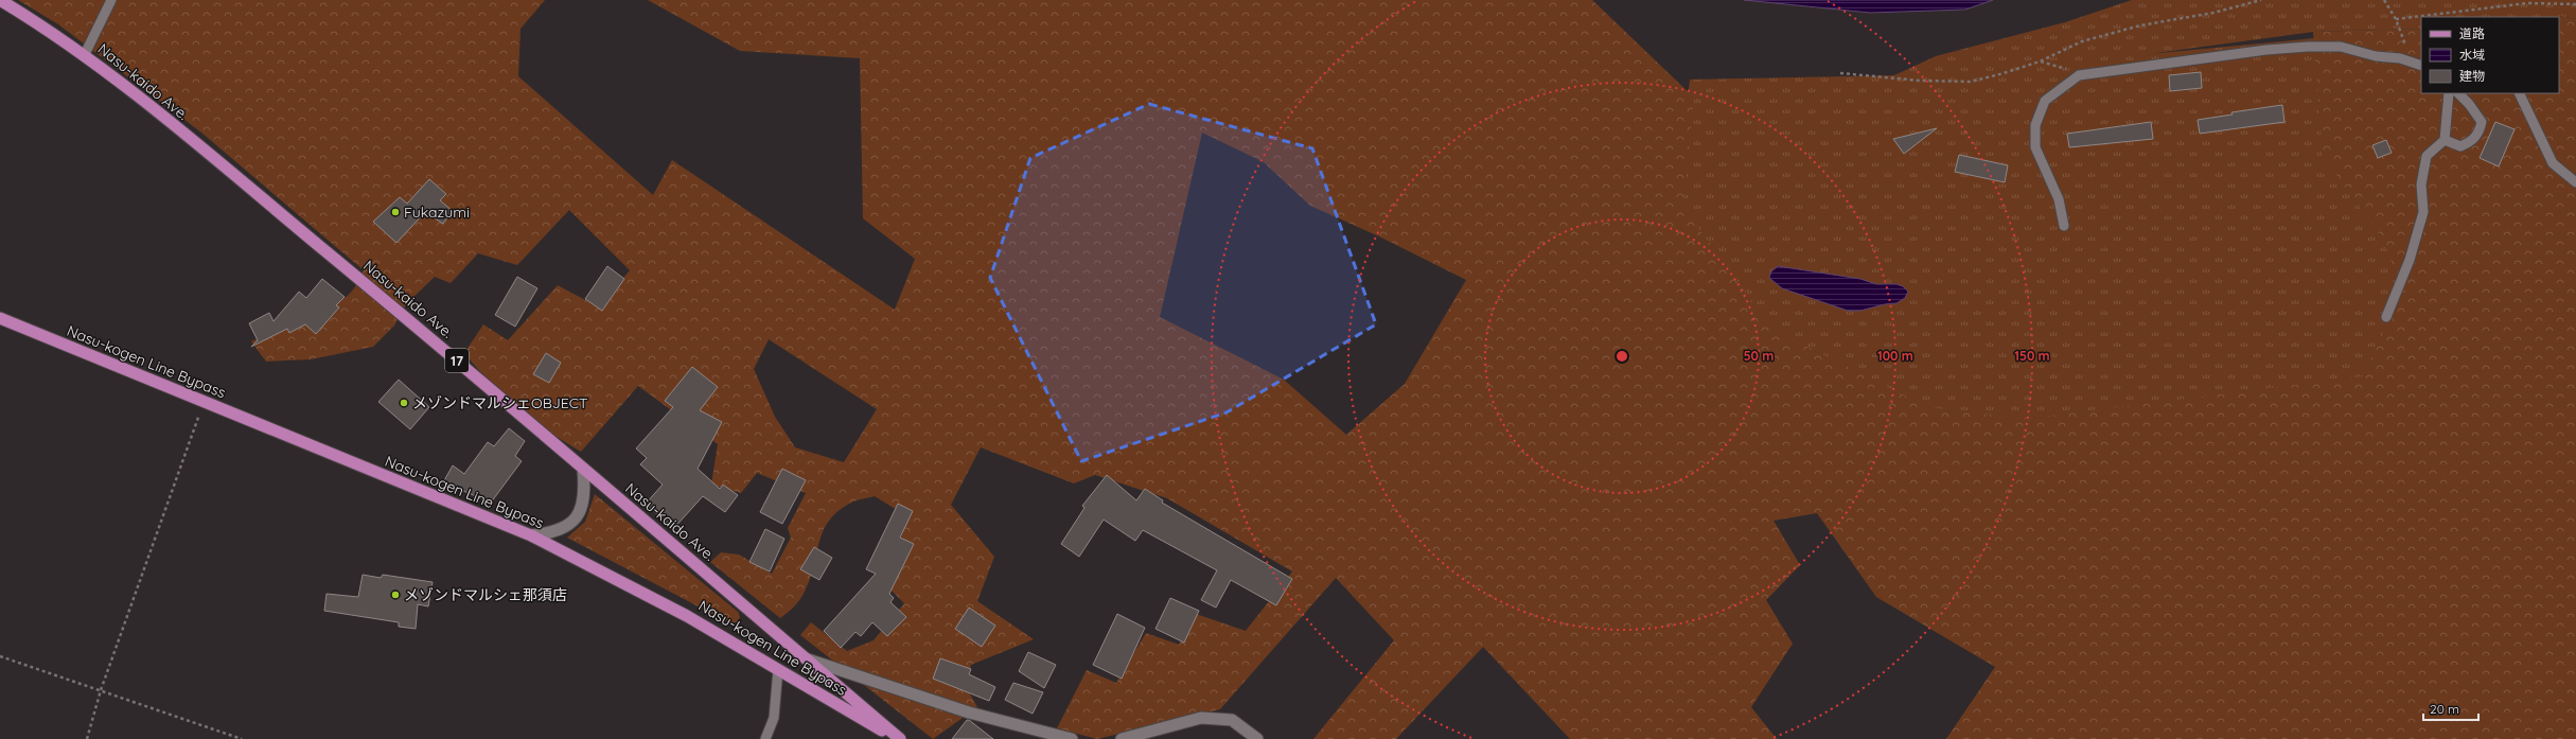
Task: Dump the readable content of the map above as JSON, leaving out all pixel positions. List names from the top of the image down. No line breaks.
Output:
{"streets":{"main road":["Nasu-kaido Ave.","17","Nasu-kogen Line Bypass"]},"places":["Fukazumi","メゾンドマルシェOBJECT","メゾンドマルシェ那須店"],"legend":["道路","水域","建物"],"scale_bar":"20 m","rings":["50 m","100 m","150 m"]}
